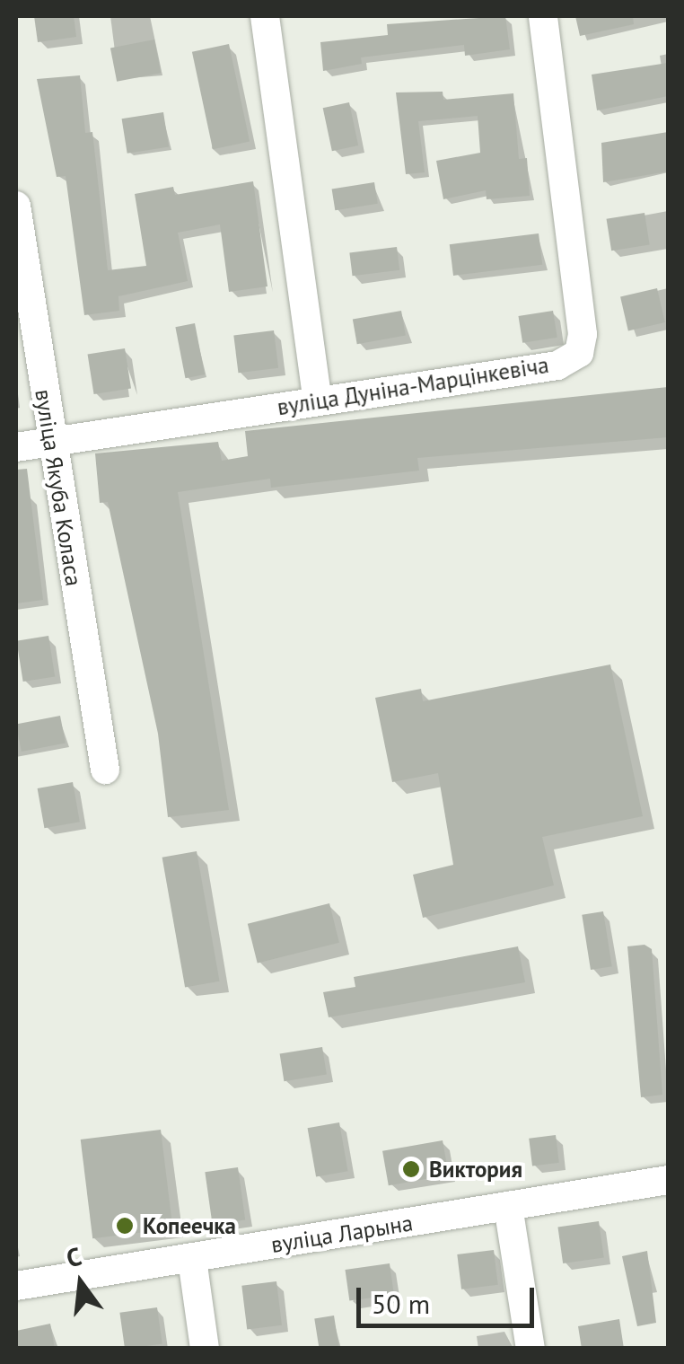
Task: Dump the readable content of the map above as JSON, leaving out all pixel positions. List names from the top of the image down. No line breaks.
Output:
{"streets":{"street":["вуліца Дуніна-Марцінкевіча","вуліца Якуба Коласа","вуліца Ларына"]},"crossings":[["вуліца Дуніна-Марцінкевіча","вуліца Якуба Коласа"]],"places":["Виктория","Копеечка"],"scale_bar":"50 m","north":"top"}
